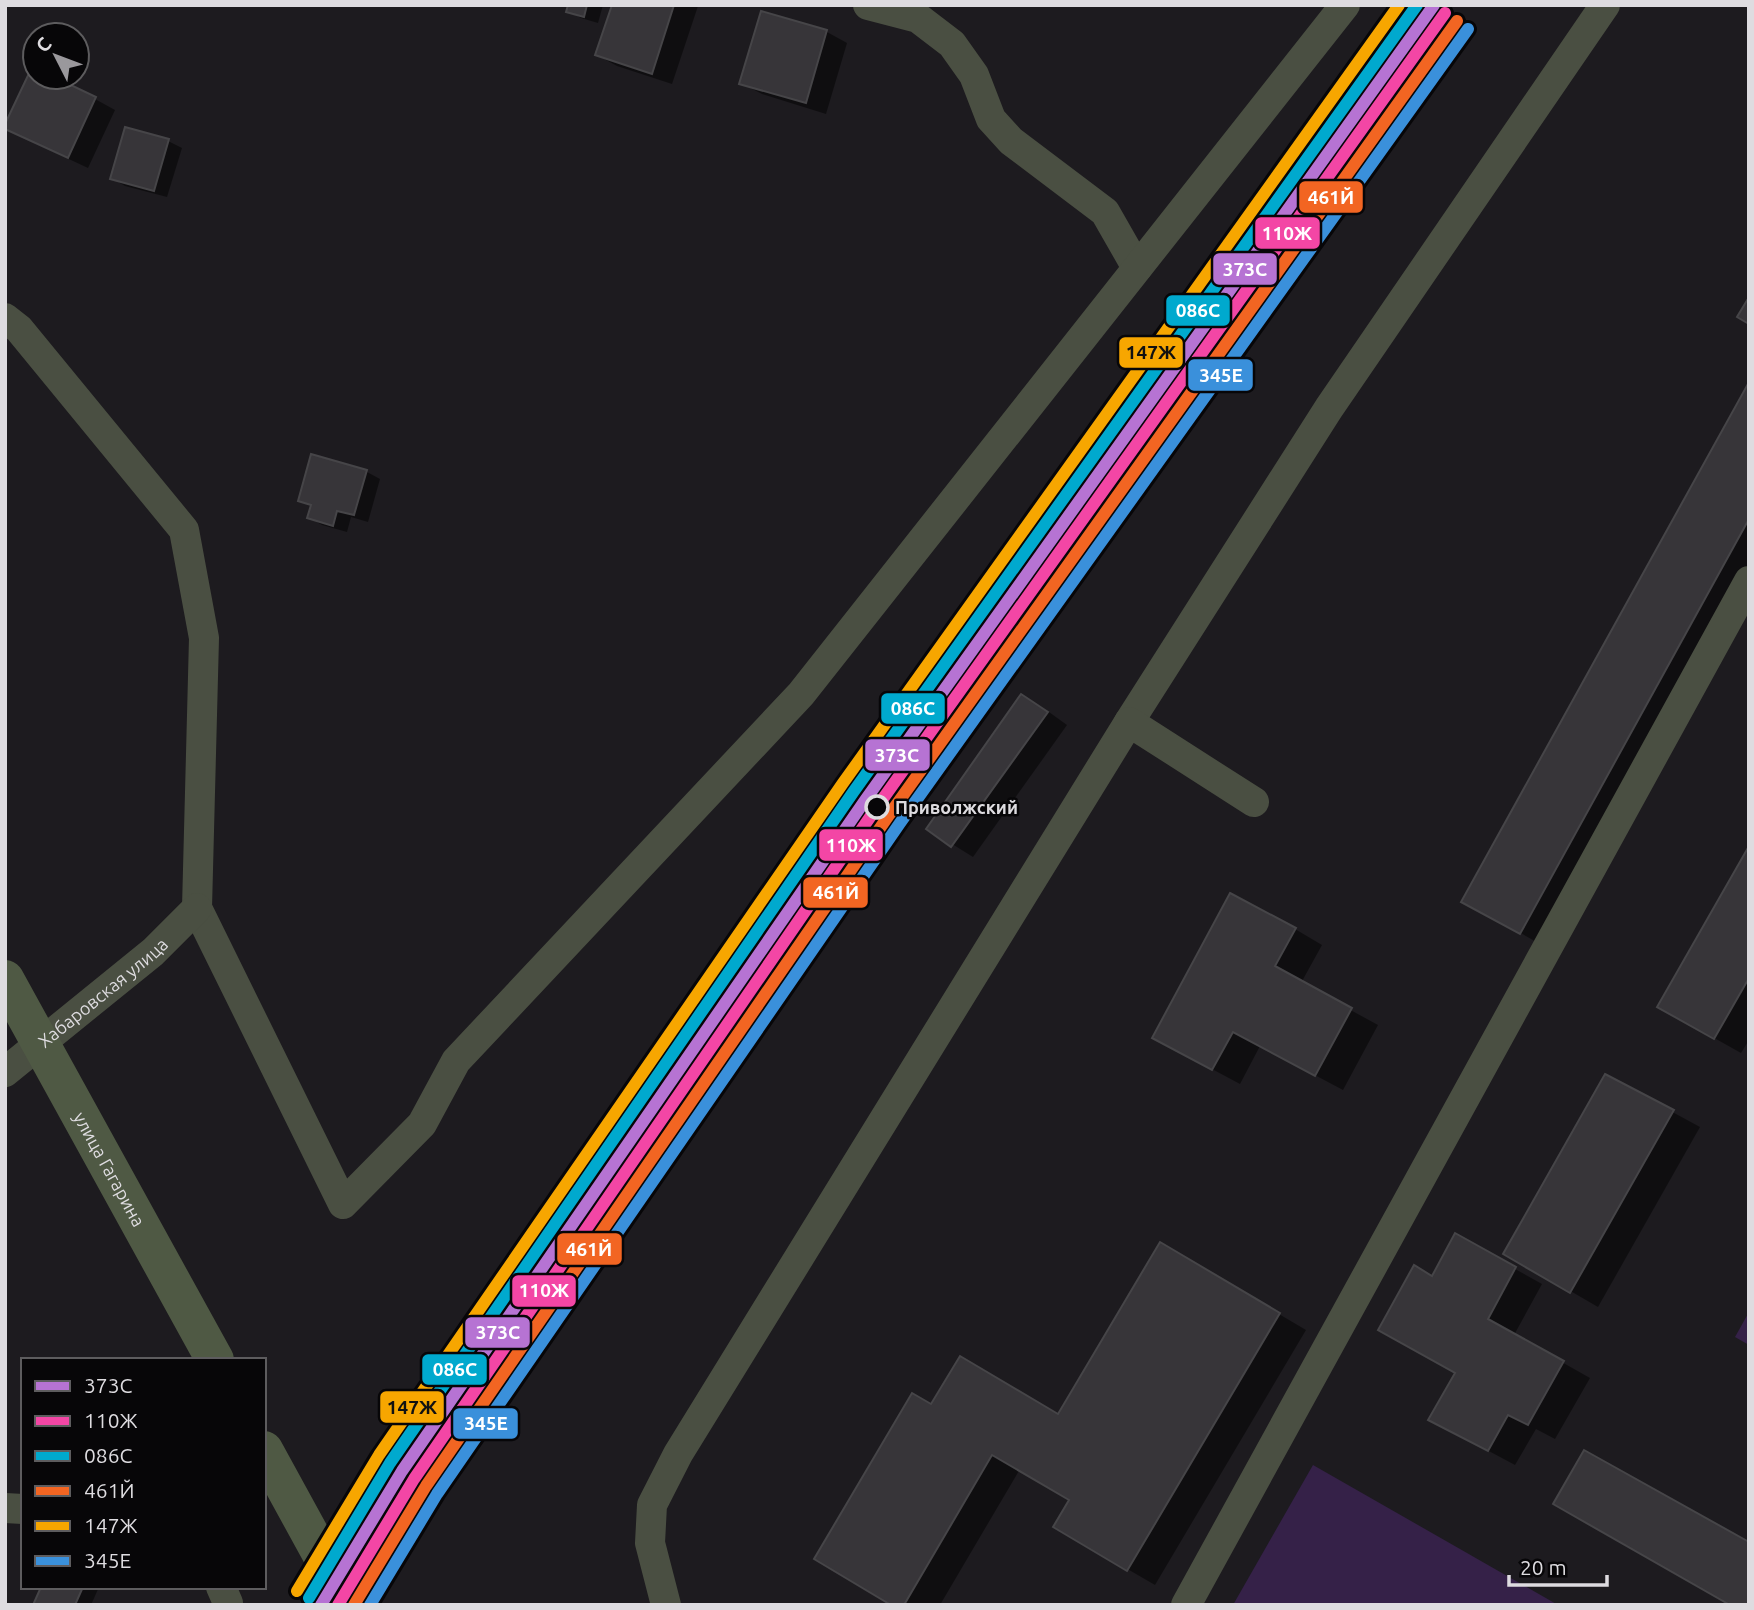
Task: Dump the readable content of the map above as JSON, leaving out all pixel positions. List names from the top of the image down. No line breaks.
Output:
{"streets":{"main road":["улица Гагарина"],"street":["Хабаровская улица"]},"places":["Приволжский"],"lines":["transit line 373C","transit line 086С","transit line 147Ж","transit line 110Ж","transit line 461Й","transit line 345Е"],"legend":["373C","110Ж","086С","461Й","147Ж","345Е"],"scale_bar":"20 m","north":"top left"}
